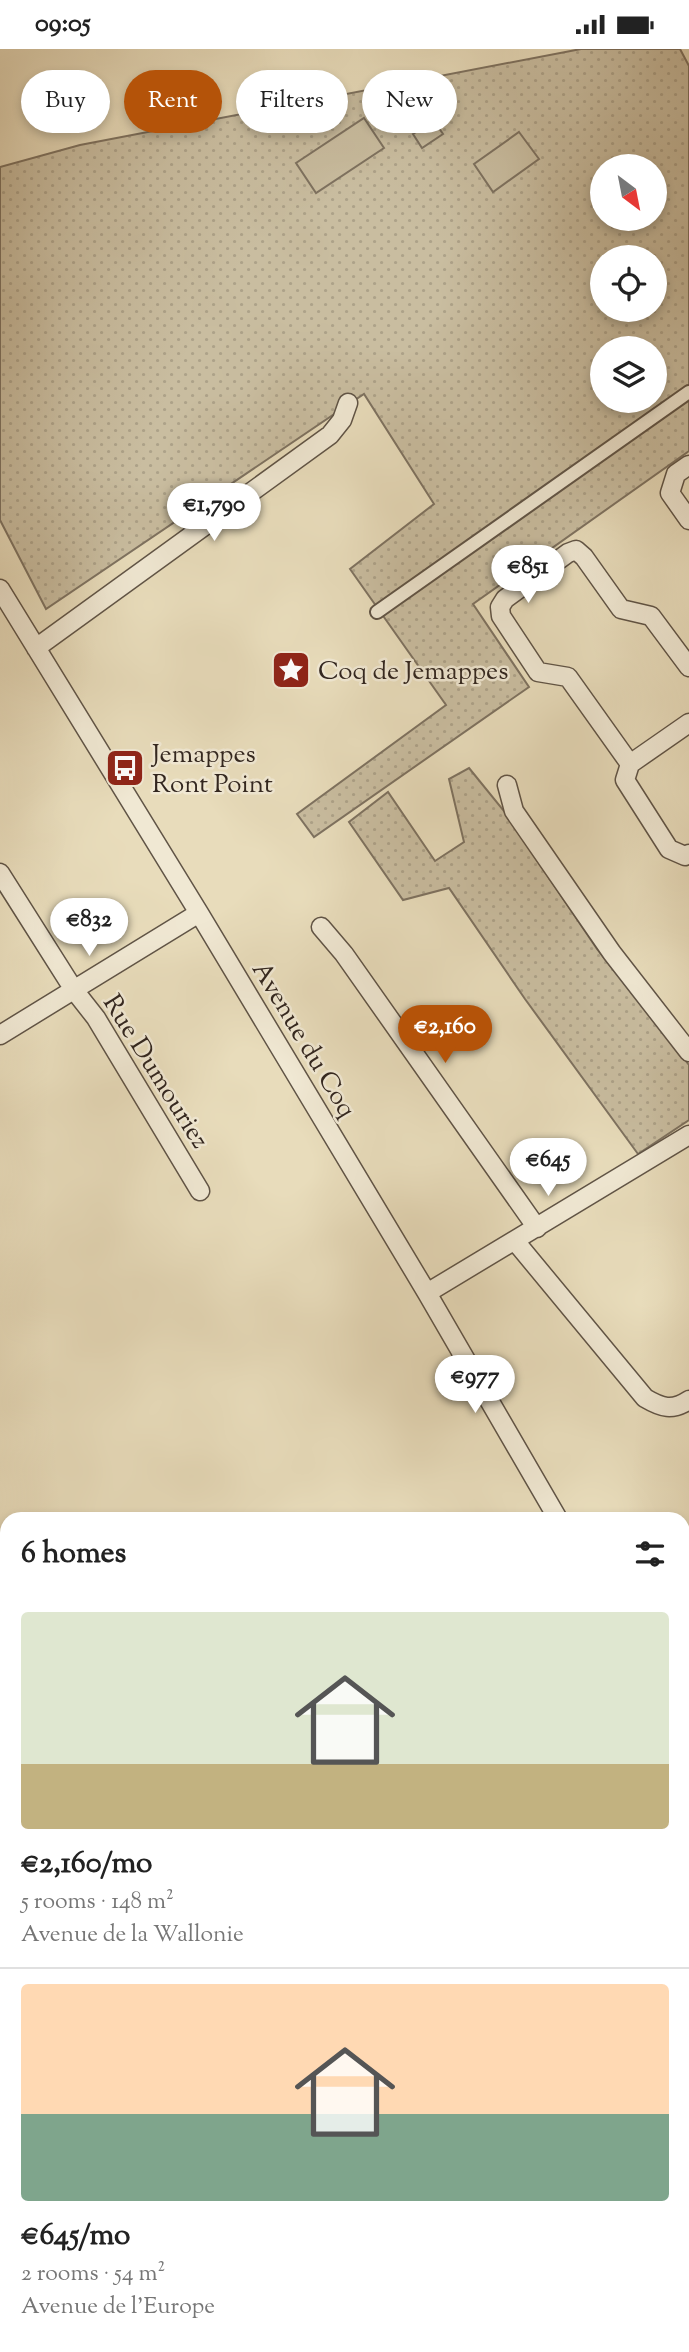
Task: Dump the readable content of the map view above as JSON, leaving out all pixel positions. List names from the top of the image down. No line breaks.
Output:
{"streets":{"street":["Avenue du Coq","Rue Dumouriez"]},"places":{"place":["Coq de Jemappes"],"bus stop":["Jemappes Ront Point"]},"north":"bottom right","page":{"status":"09:05","chip":["Buy","Rent","Filters","New"],"price":["€1,790","€851","€832","€2,160","€645","€977"],"heading":"6 homes","list":[{"name":"€2,160/mo","note":"5 rooms · 148 m² · Avenue de la Wallonie"},{"name":"€645/mo","note":"2 rooms · 54 m² · Avenue de l'Europe"}]}}
